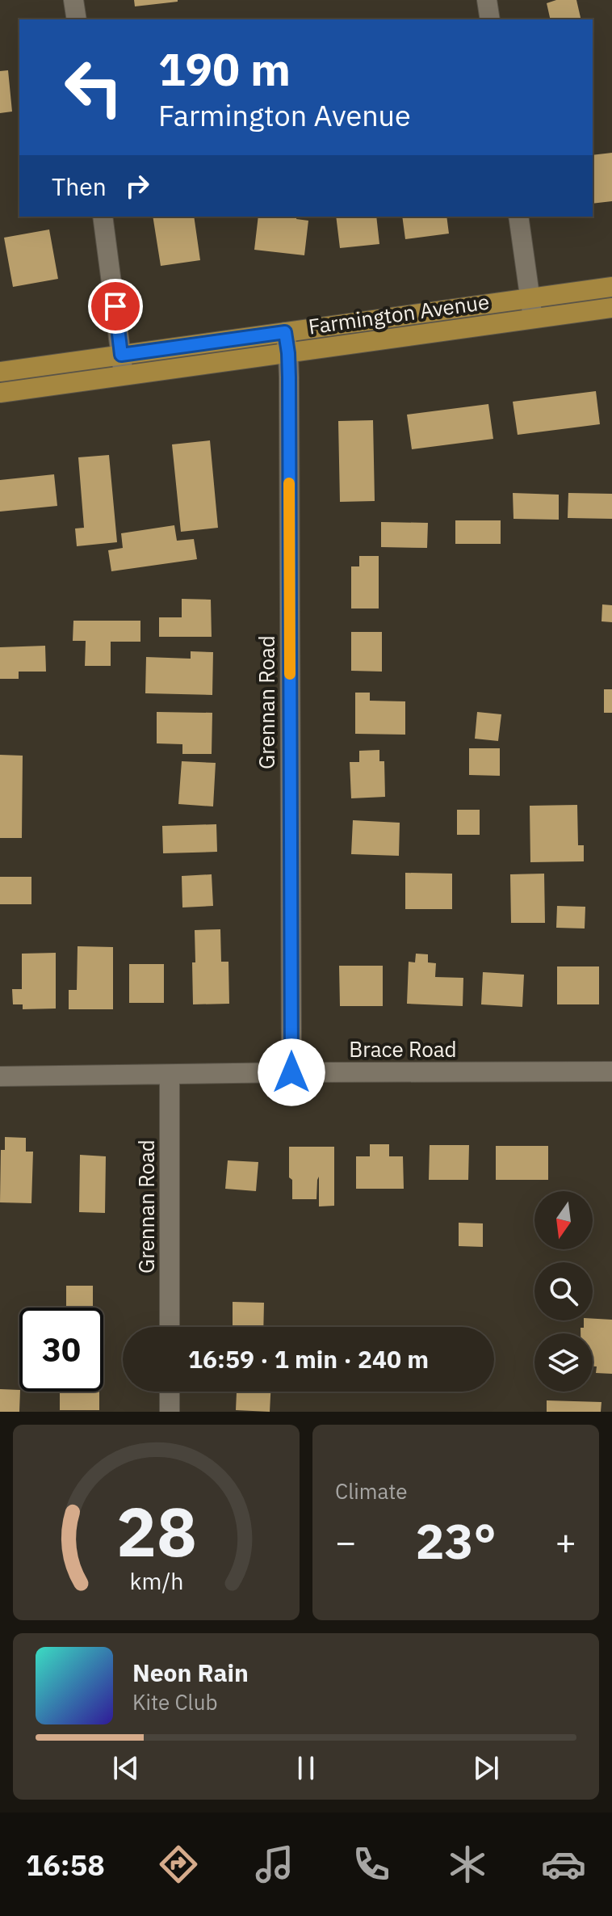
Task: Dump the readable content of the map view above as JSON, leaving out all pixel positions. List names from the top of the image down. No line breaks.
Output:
{"streets":{"main road":["Farmington Avenue"],"street":["Grennan Road","Brace Road"]},"crossings":[["Farmington Avenue","Grennan Road"],["Grennan Road","Brace Road"]],"north":"bottom","page":{"turn":["190 m","Farmington Avenue"],"then":"Then","limit":"30","trip":"16:59 · 1 min · 240 m","tile":"Climate","heat":["−","23°","+"],"song":["Neon Rain","Kite Club"],"tabs":"16:58","gauge":["28","km/h"]}}
